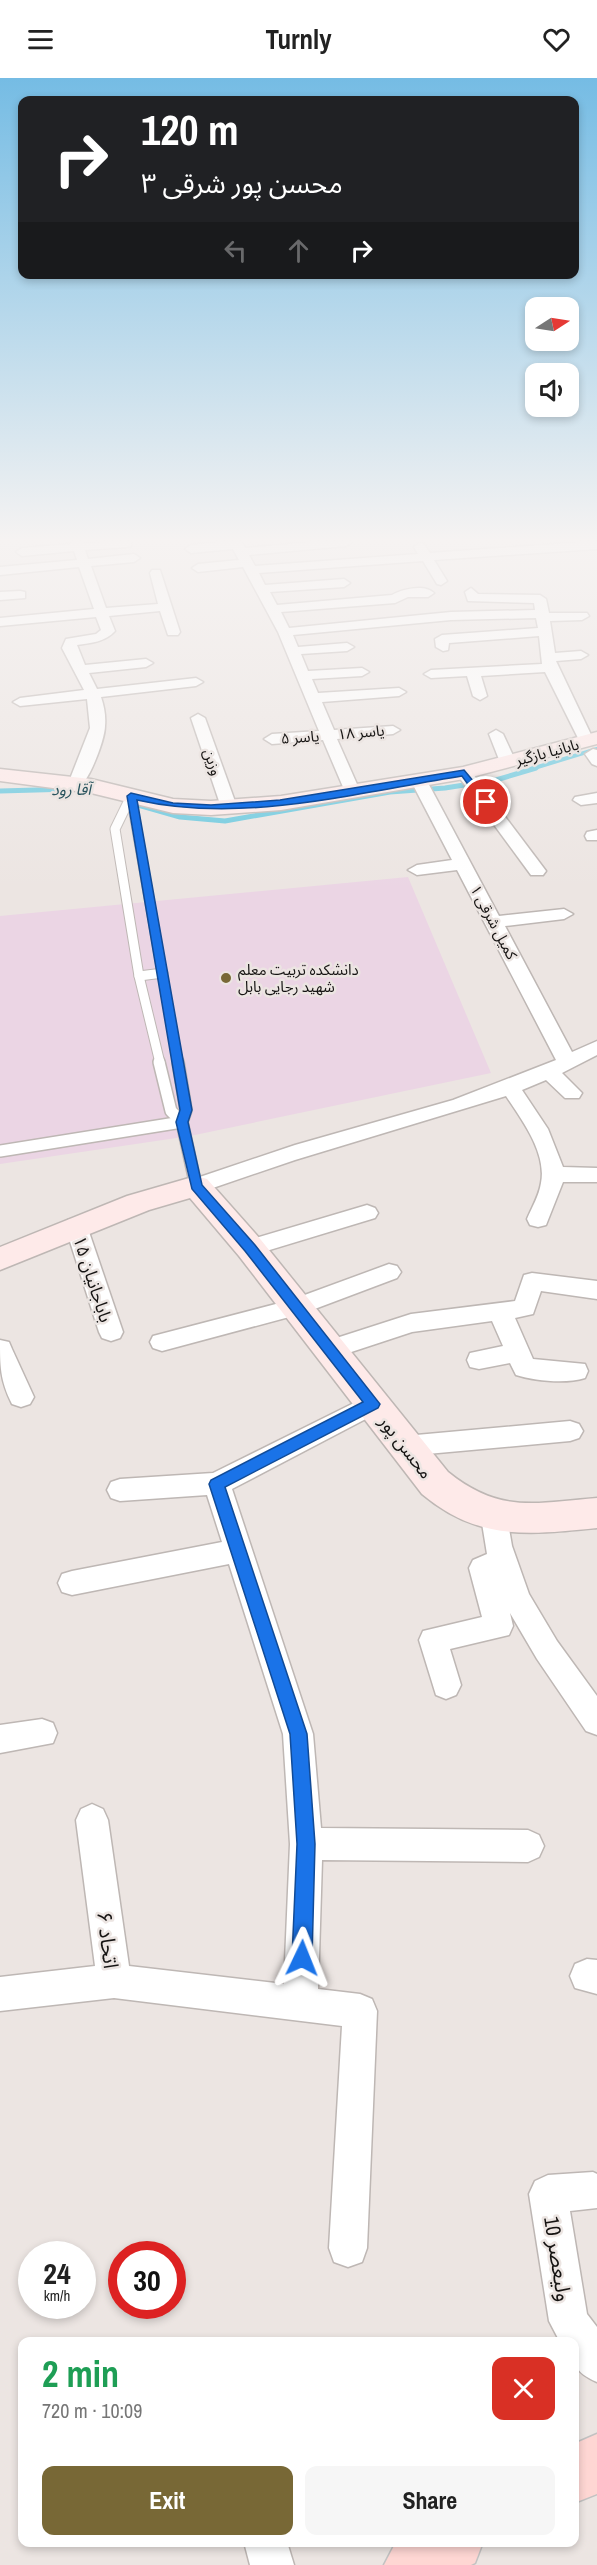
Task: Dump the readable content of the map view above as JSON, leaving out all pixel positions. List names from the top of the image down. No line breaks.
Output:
{"streets":{"street":["یاسر ۱۸","یاسر ۵","بابانیا بازگیر","وزین","کمیل شرقی ۱","باباجانیان ۱۵","محسن پور","اتحاد ۶","ولیعصر 10"]},"crossings":[["یاسر ۱۸","یاسر ۵"],["بابانیا بازگیر","وزین"],["بابانیا بازگیر","کمیل شرقی ۱"]],"water":["آقا رود"],"places":["دانشکده تربیت معلم شهید رجایی بابل"],"north":"right","page":{"header":"Turnly","turn":["120 m","محسن پور شرقی ۳"],"speed":"24 km/h","limit":"30","heading":["2 min","720 m · 10:09"],"buttons":["Exit","Share"]}}
